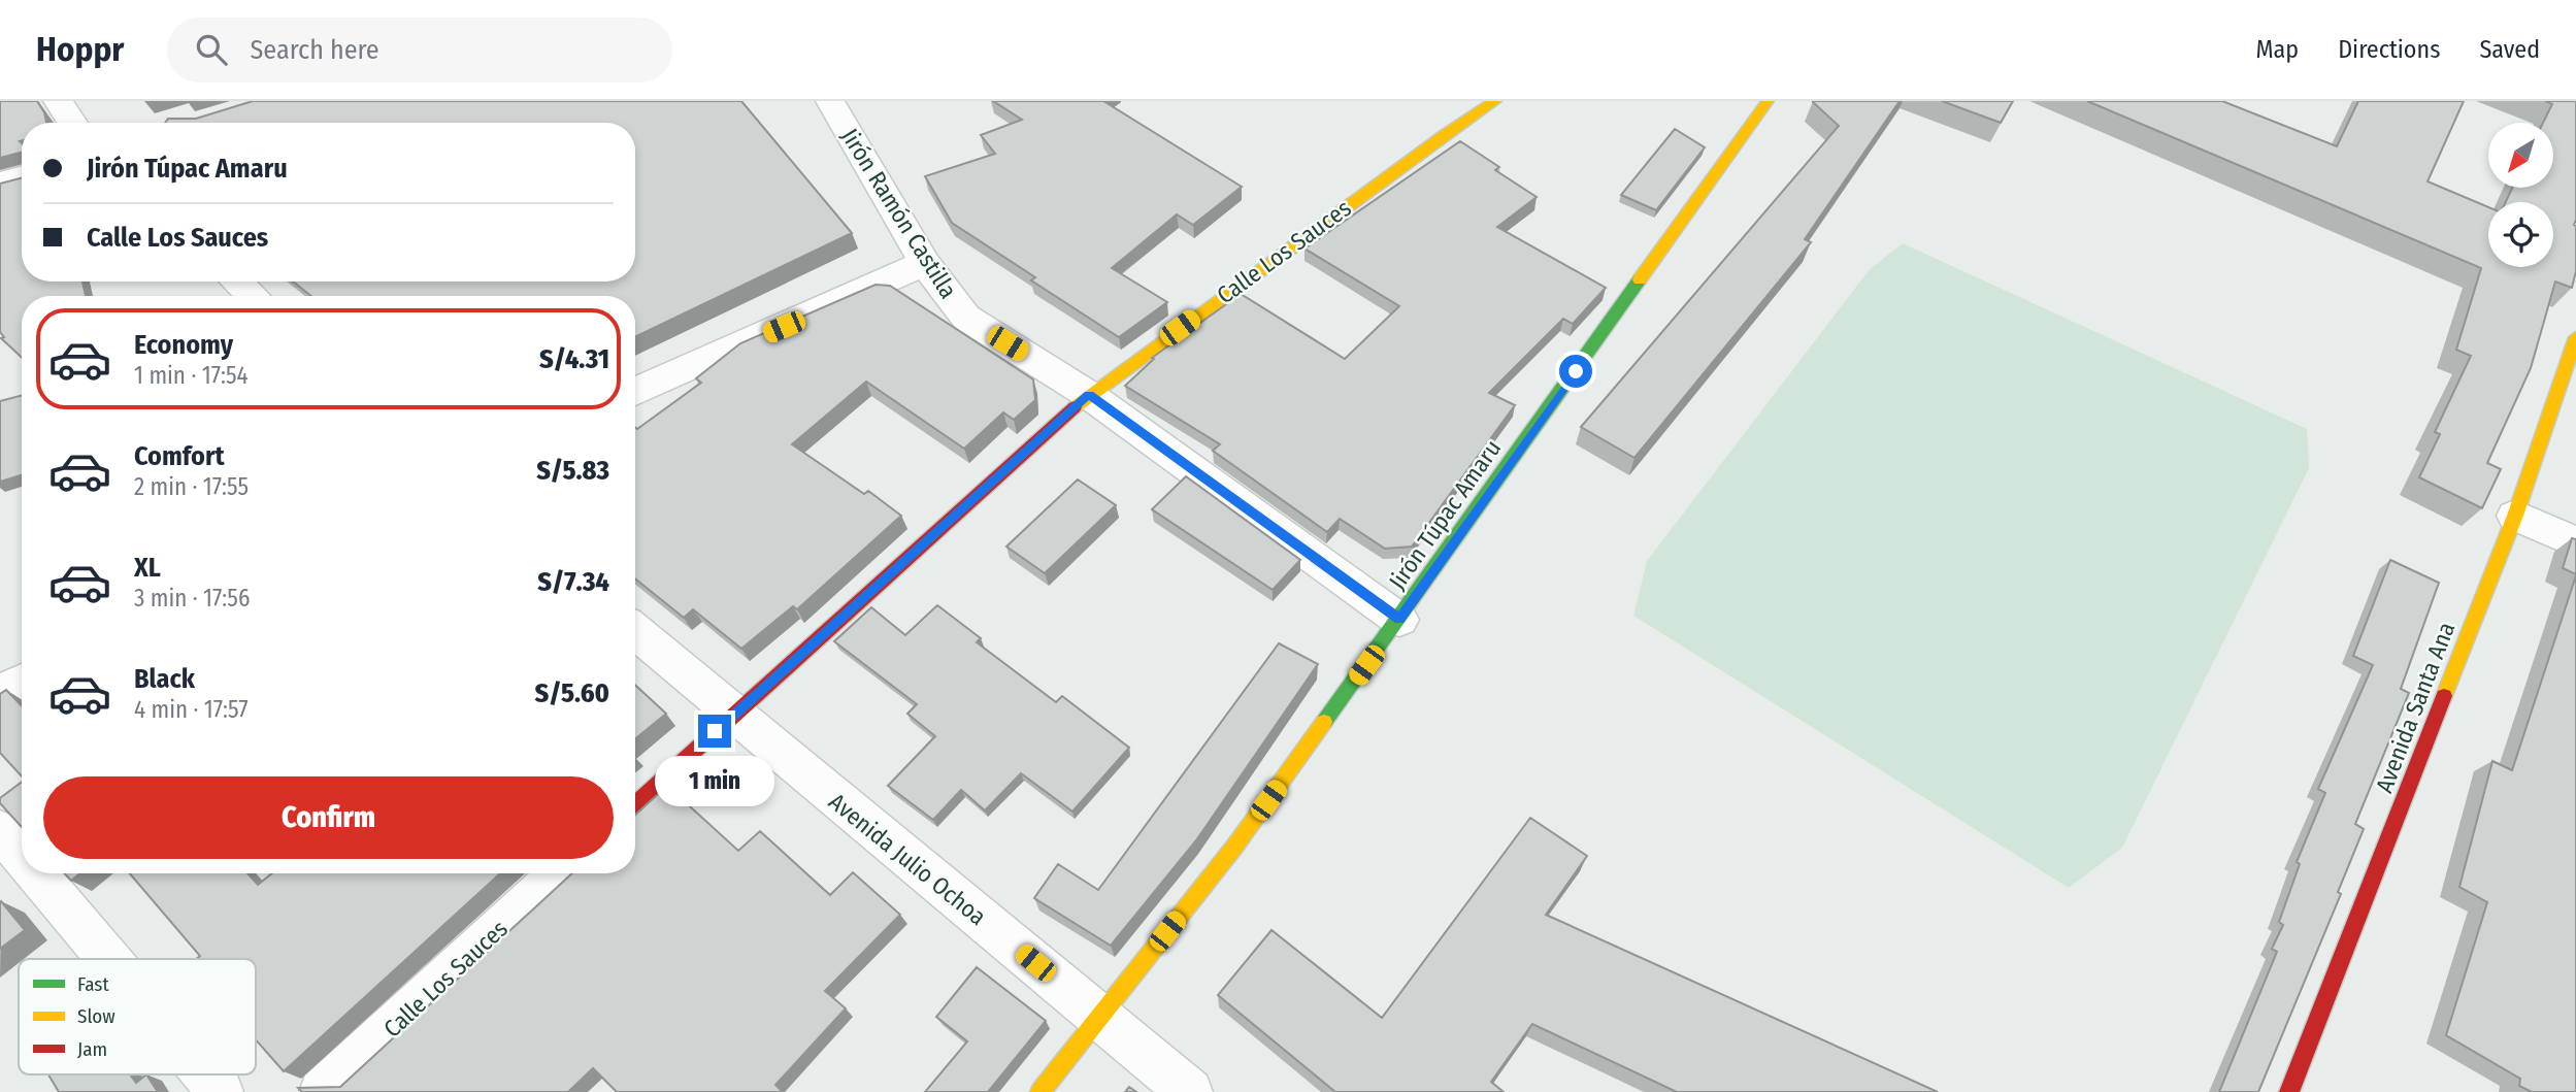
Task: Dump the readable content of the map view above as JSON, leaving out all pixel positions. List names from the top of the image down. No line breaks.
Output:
{"streets":{"street":["Jirón Ramón Castilla","Calle Los Sauces","Jirón Túpac Amaru","Avenida Santa Ana","Avenida Julio Ochoa"]},"crossings":[["Jirón Ramón Castilla","Calle Los Sauces"],["Jirón Ramón Castilla","Jirón Túpac Amaru"],["Calle Los Sauces","Avenida Julio Ochoa"],["Jirón Túpac Amaru","Avenida Julio Ochoa"]],"legend":["Fast","Slow","Jam"],"north":"bottom left","page":{"header":"Hoppr","search":"Search here","nav":["Map","Directions","Saved"],"banner":["Jirón Túpac Amaru","Calle Los Sauces"],"list":[{"name":"Economy","note":"1 min · 17:54","value":"S/4.31"},{"name":"Comfort","note":"2 min · 17:55","value":"S/5.83"},{"name":"XL","note":"3 min · 17:56","value":"S/7.34"},{"name":"Black","note":"4 min · 17:57","value":"S/5.60"}],"bubble":"1 min","buttons":"Confirm"}}
